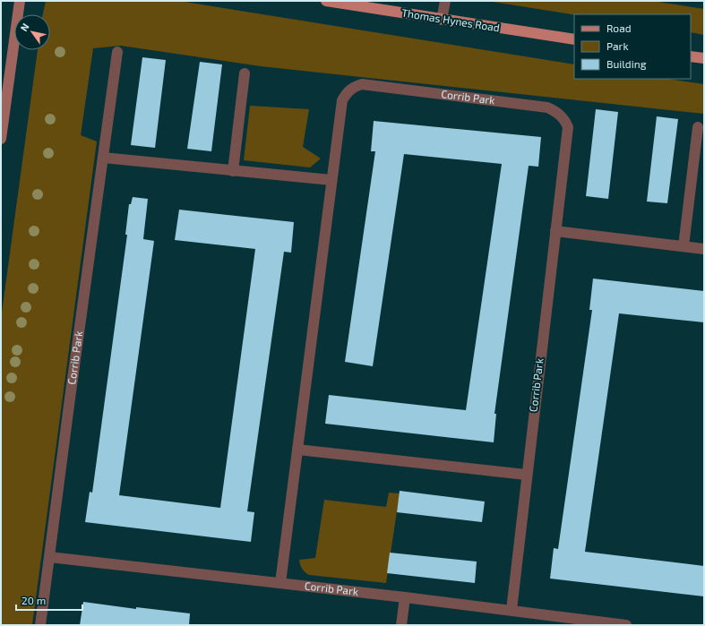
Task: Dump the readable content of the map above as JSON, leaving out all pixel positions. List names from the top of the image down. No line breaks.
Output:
{"streets":{"main road":["Thomas Hynes Road"],"street":["Corrib Park"]},"legend":["Road","Park","Building"],"scale_bar":"20 m","north":"top left"}
